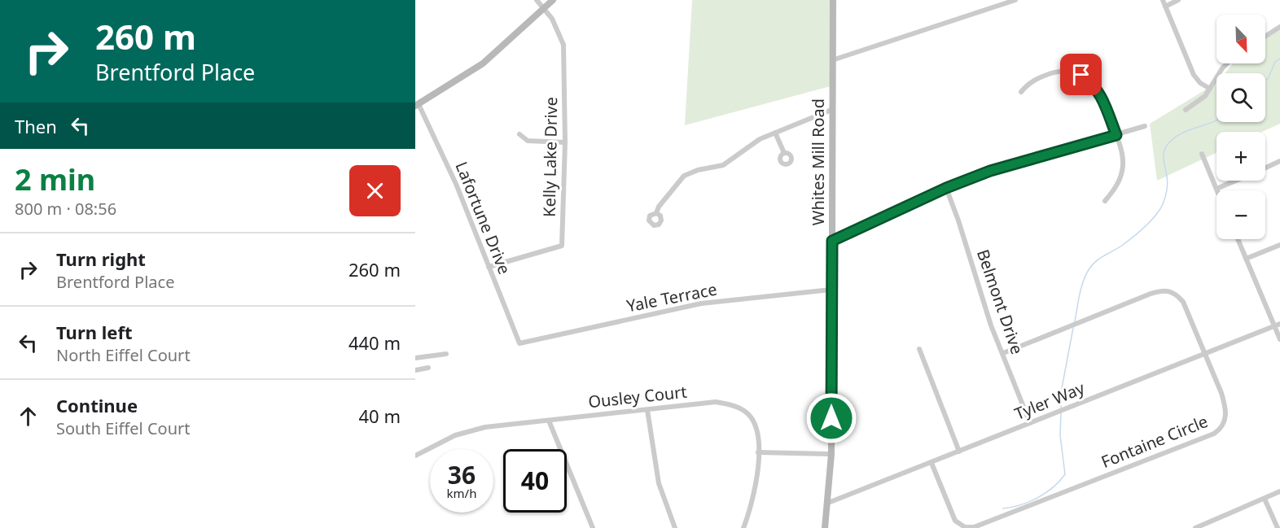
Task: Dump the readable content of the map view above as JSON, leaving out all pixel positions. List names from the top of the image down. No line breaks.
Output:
{"streets":{"street":["Kelly Lake Drive","Whites Mill Road","Lafortune Drive","Yale Terrace","Belmont Drive","Ousley Court","Tyler Way","Fontaine Circle"]},"crossings":[["Kelly Lake Drive","Lafortune Drive"],["Whites Mill Road","Yale Terrace"],["Whites Mill Road","Tyler Way"],["Lafortune Drive","Yale Terrace"],["Belmont Drive","Tyler Way"],["Belmont Drive","Fontaine Circle"],["Tyler Way","Fontaine Circle"]],"north":"bottom right","page":{"turn":["260 m","Brentford Place"],"map_buttons":["+","−"],"then":"Then","heading":["2 min","800 m · 08:56"],"list":[{"name":"Turn right","note":"Brentford Place","value":"260 m"},{"name":"Turn left","note":"North Eiffel Court","value":"440 m"},{"name":"Continue","note":"South Eiffel Court","value":"40 m"}],"speed":"36 km/h","limit":"40"}}
